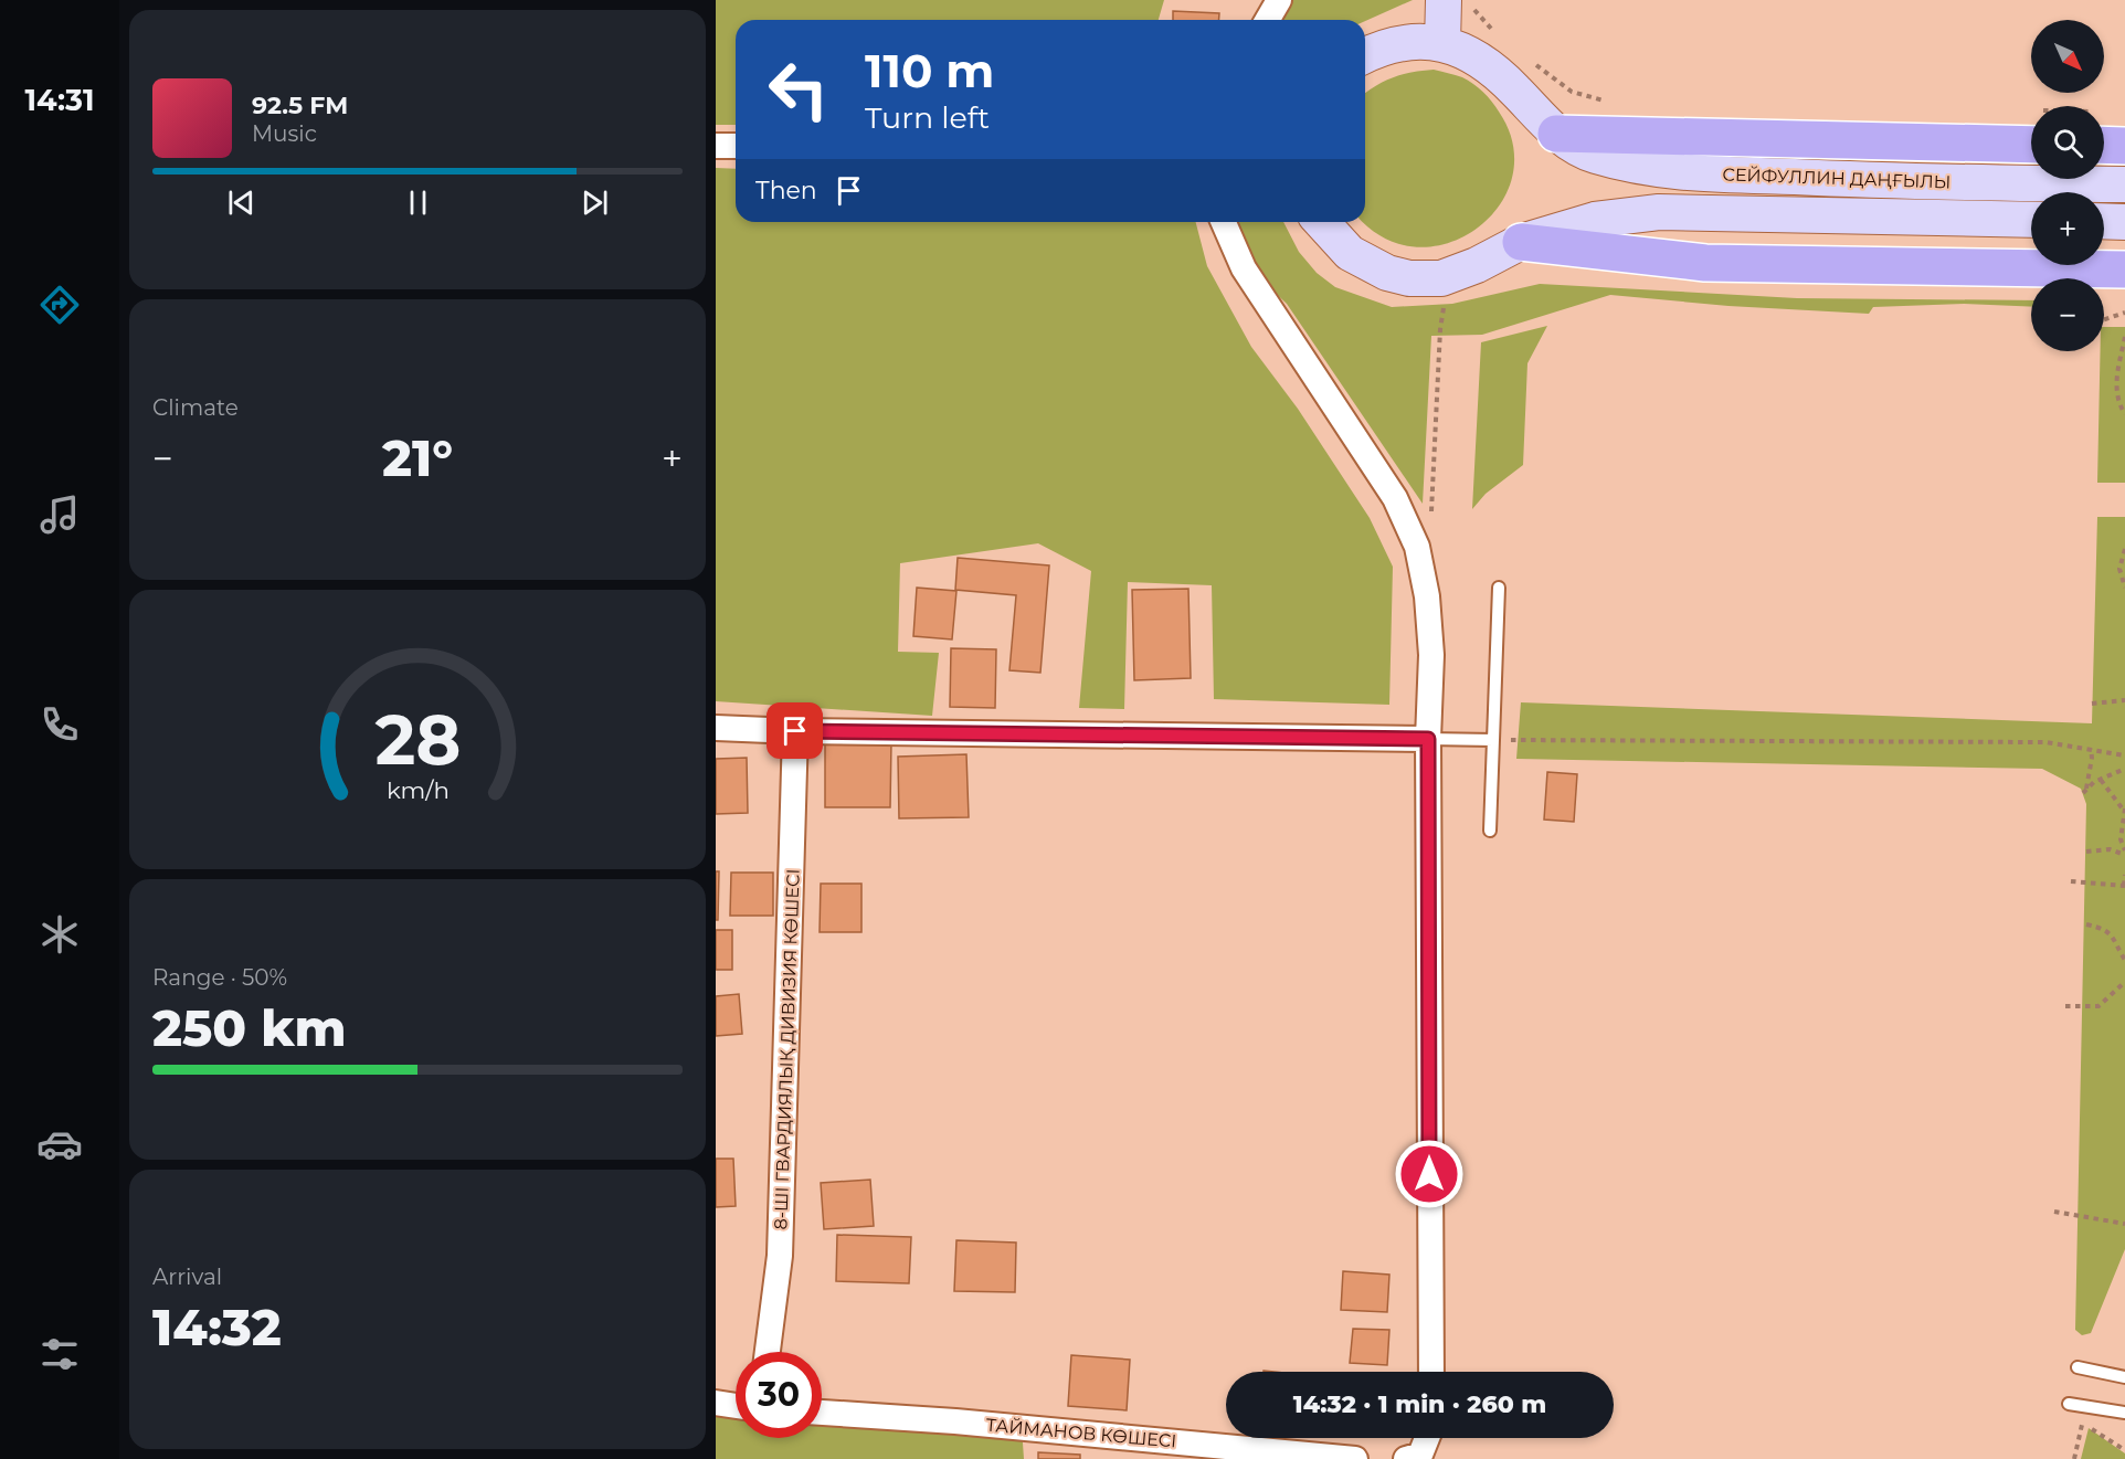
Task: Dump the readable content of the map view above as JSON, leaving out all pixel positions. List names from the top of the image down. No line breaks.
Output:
{"streets":{"main road":["СЕЙФУЛЛИН ДАҢҒЫЛЫ"],"street":["8-ШІ ГВАРДИЯЛЫҚ ДИВИЗИЯ КӨШЕСІ","ТАЙМАНОВ КӨШЕСІ"]},"north":"bottom right","page":{"tabs":"14:31","map_buttons":["+","−"],"turn":["110 m","Turn left"],"song":["92.5 FM","Music"],"then":"Then","tile":["Climate",["Range · 50%","250 km"],["Arrival","14:32"]],"heat":["−","21°","+"],"limit":"30","trip":"14:32 · 1 min · 260 m","gauge":["28","km/h"]}}
